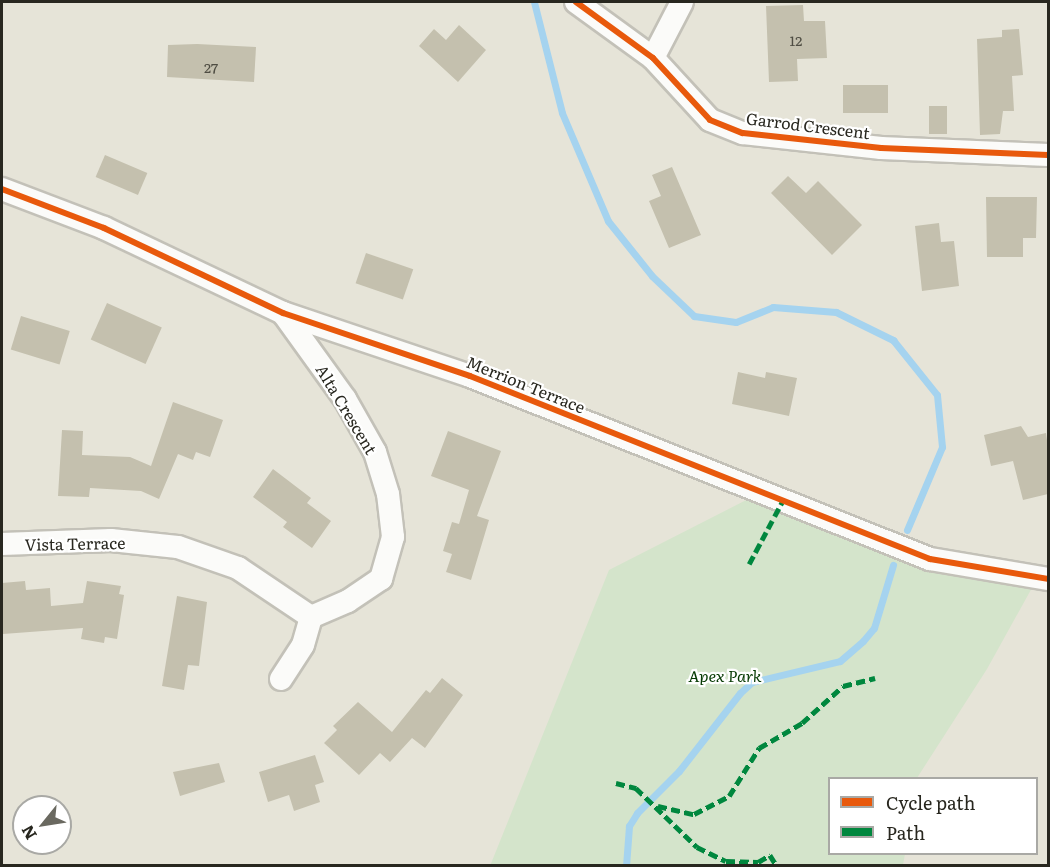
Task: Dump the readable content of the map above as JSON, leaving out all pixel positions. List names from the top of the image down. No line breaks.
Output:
{"streets":{"street":["Garrod Crescent","Merrion Terrace","Alta Crescent","Vista Terrace"]},"crossings":[["Merrion Terrace","Alta Crescent"],["Alta Crescent","Vista Terrace"]],"parks":["Apex Park"],"house_numbers":["12","27"],"legend":["Cycle path","Path"],"north":"bottom left"}
